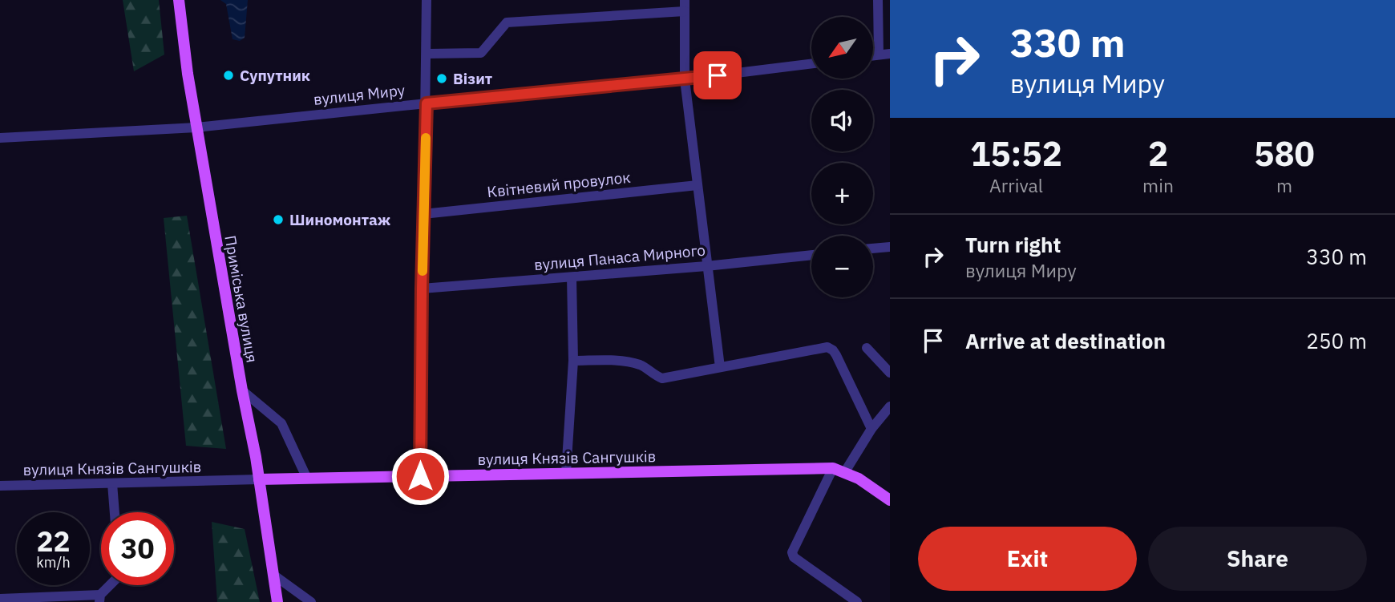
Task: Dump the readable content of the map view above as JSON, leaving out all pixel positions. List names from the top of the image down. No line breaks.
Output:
{"streets":{"main road":["Приміська вулиця","вулиця Князів Сангушків"],"street":["вулиця Миру","Квітневий провулок","вулиця Панаса Мирного"]},"crossings":[["вулиця Миру","Приміська вулиця"],["Приміська вулиця","вулиця Князів Сангушків"]],"places":["Супутник","Візит","Шиномонтаж"],"north":"bottom left","page":{"turn":["330 m","вулиця Миру"],"map_buttons":["+","−"],"eta":["15:52","Arrival","2","min","580","m"],"list":[{"name":"Turn right","note":"вулиця Миру","value":"330 m"},{"name":"Arrive at destination","value":"250 m"}],"speed":"22 km/h","limit":"30","buttons":["Exit","Share"]}}
